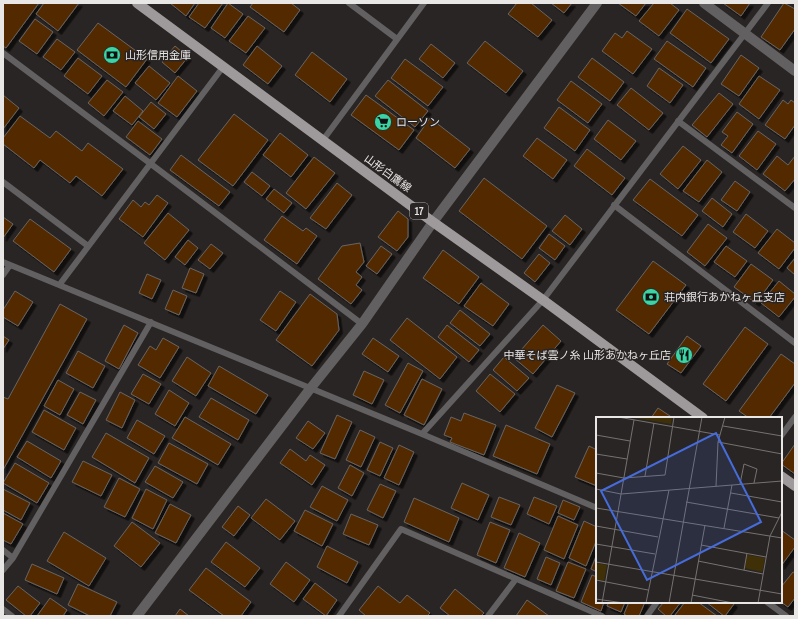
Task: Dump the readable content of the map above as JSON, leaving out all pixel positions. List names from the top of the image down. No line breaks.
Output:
{"streets":{"main road":["山形白鷹線","17"]},"places":{"bank":["山形信用金庫","荘内銀行あかねヶ丘支店"],"supermarket":["ローソン"],"restaurant":["中華そば雲ノ糸 山形あかねヶ丘店"]}}
